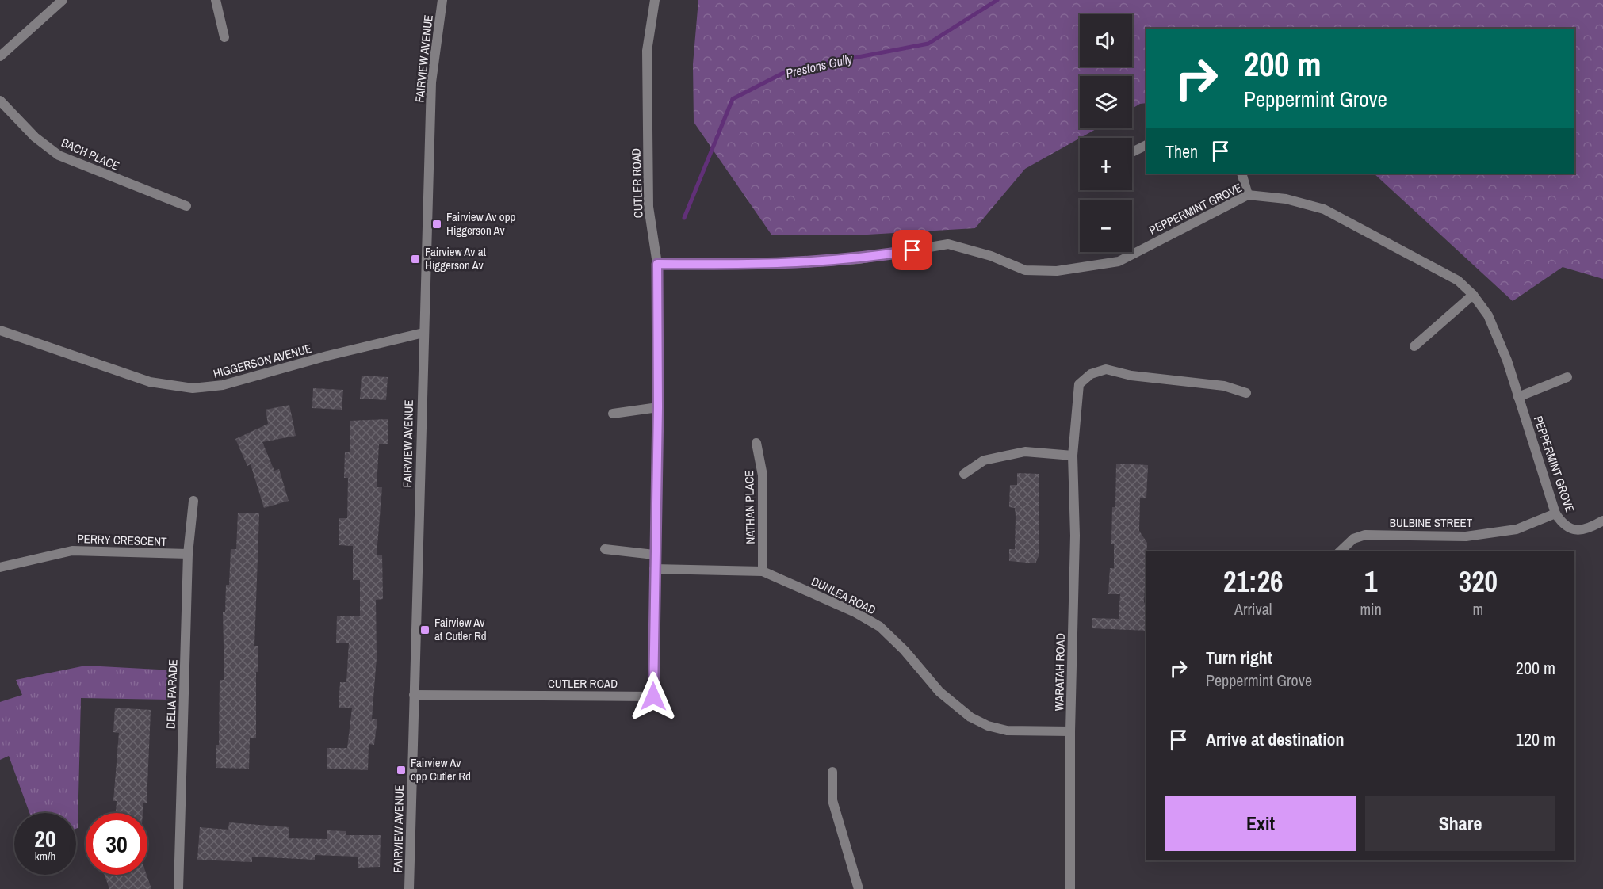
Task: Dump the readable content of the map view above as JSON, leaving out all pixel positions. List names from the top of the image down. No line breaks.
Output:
{"streets":{"street":["FAIRVIEW AVENUE","BACH PLACE","CUTLER ROAD","PEPPERMINT GROVE","HIGGERSON AVENUE","NATHAN PLACE","BULBINE STREET","PERRY CRESCENT","DUNLEA ROAD","WARATAH ROAD","DELIA PARADE"]},"crossings":[["FAIRVIEW AVENUE","CUTLER ROAD"],["FAIRVIEW AVENUE","HIGGERSON AVENUE"],["CUTLER ROAD","PEPPERMINT GROVE"],["CUTLER ROAD","DUNLEA ROAD"],["PEPPERMINT GROVE","BULBINE STREET"],["NATHAN PLACE","DUNLEA ROAD"],["PERRY CRESCENT","DELIA PARADE"],["DUNLEA ROAD","WARATAH ROAD"]],"water":["Prestons Gully"],"places":{"transit":["Fairview Av opp Higgerson Av","Fairview Av at Higgerson Av","Fairview Av at Cutler Rd","Fairview Av opp Cutler Rd"]},"page":{"map_buttons":["+","−"],"turn":["200 m","Peppermint Grove"],"then":"Then","eta":["21:26","Arrival","1","min","320","m"],"list":[{"name":"Turn right","note":"Peppermint Grove","value":"200 m"},{"name":"Arrive at destination","value":"120 m"}],"buttons":["Exit","Share"],"speed":"20 km/h","limit":"30"}}
